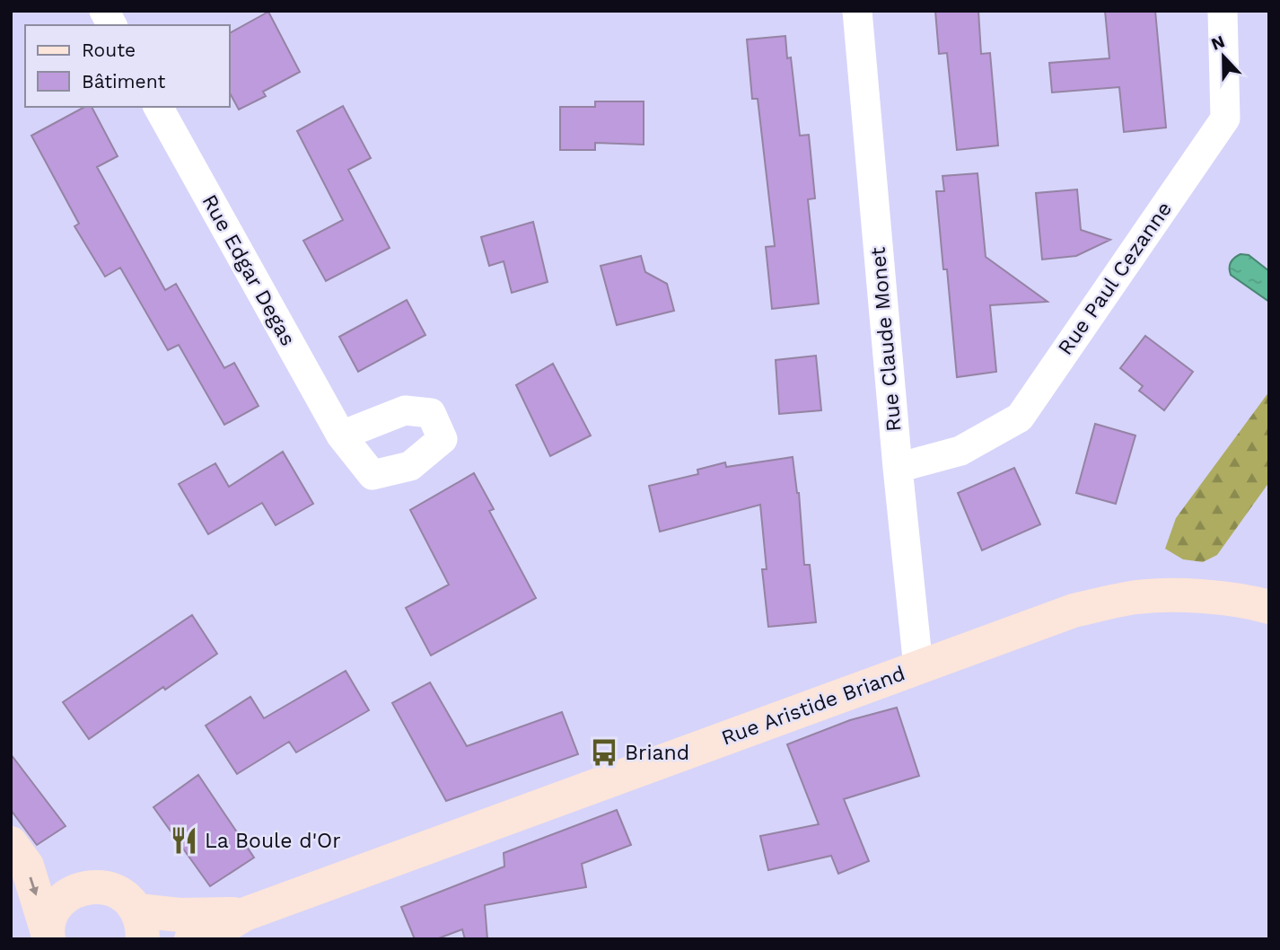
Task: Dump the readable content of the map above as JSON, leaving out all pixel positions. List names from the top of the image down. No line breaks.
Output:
{"streets":{"street":["Rue Edgar Degas","Rue Paul Cezanne","Rue Claude Monet","Rue Aristide Briand"]},"crossings":[["Rue Paul Cezanne","Rue Claude Monet"],["Rue Claude Monet","Rue Aristide Briand"]],"places":{"bus stop":["Briand"],"restaurant":["La Boule d'Or"]},"legend":["Route","Bâtiment"],"north":"top"}
